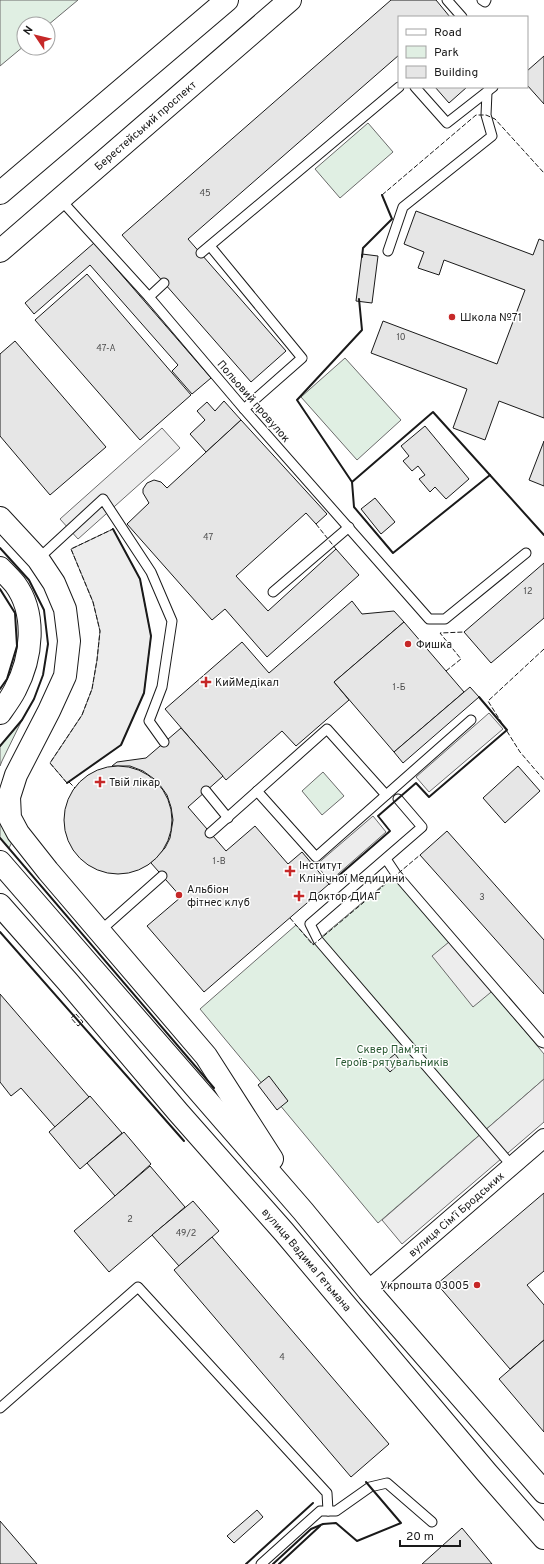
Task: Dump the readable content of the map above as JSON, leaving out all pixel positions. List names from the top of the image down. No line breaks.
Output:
{"streets":{"main road":["Берестейський проспект","вулиця Вадима Гетьмана"],"street":["вулиця Сімʼї Бродських"],"lane":["Польовий провулок"]},"crossings":[["Берестейський проспект","Польовий провулок"]],"parks":["Сквер Пам'яті Героїв-рятувальників"],"places":{"other":["Школа №71","Фишка","Альбіон фітнес клуб","Укрпошта 03005"],"health":["КийМедікал","Твій лікар","Інститут Клінічної Медицини","Доктор ДИАГ"]},"house_numbers":["45","10","47-А","47","12","1-Б","1-В","3","2","49/2","4"],"legend":["Road","Park","Building"],"scale_bar":"20 m","north":"top left"}
